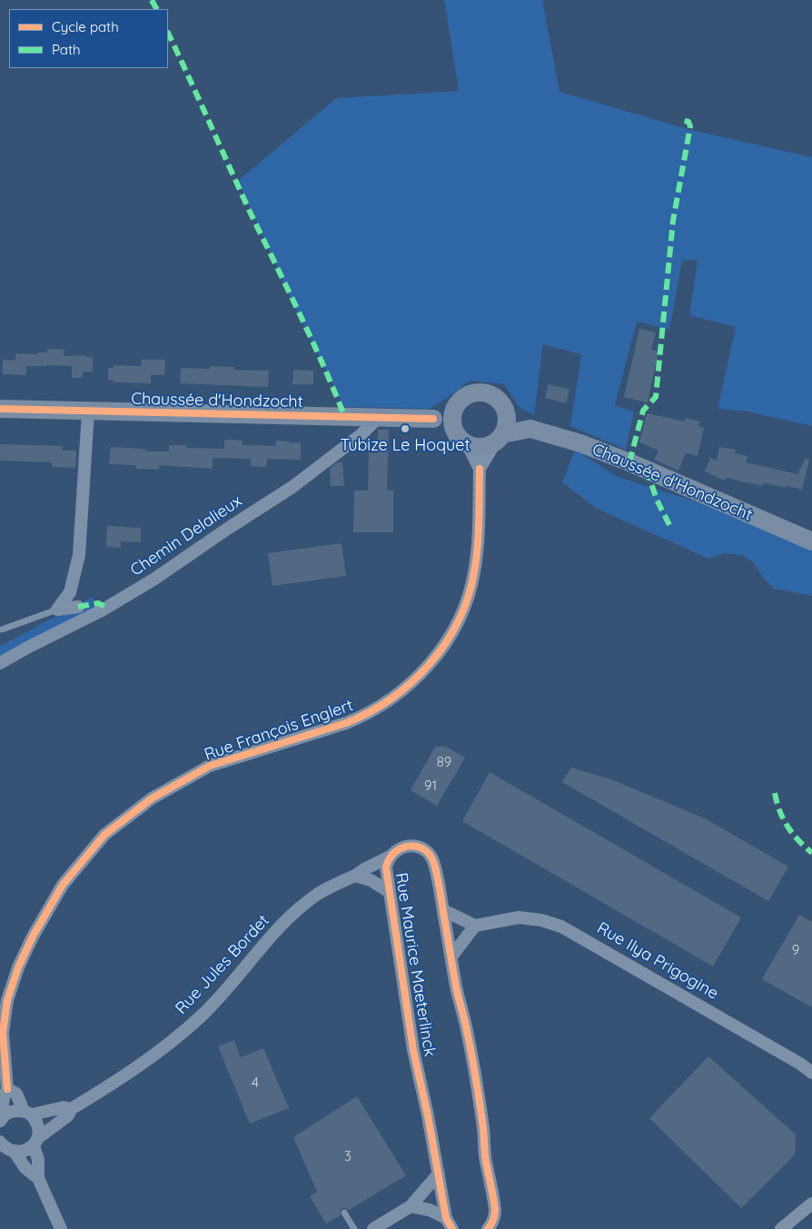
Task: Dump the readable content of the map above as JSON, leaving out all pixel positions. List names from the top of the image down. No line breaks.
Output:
{"streets":{"main road":["Chaussée d'Hondzocht"],"street":["Chemin Delalieux","Rue François Englert","Rue Ilya Prigogine","Rue Jules Bordet","Rue Maurice Maeterlinck"]},"crossings":[["Chaussée d'Hondzocht","Chemin Delalieux"],["Rue Jules Bordet","Rue Maurice Maeterlinck"]],"places":["Tubize Le Hoquet"],"house_numbers":["89","91","9","4","3"],"legend":["Cycle path","Path"]}
